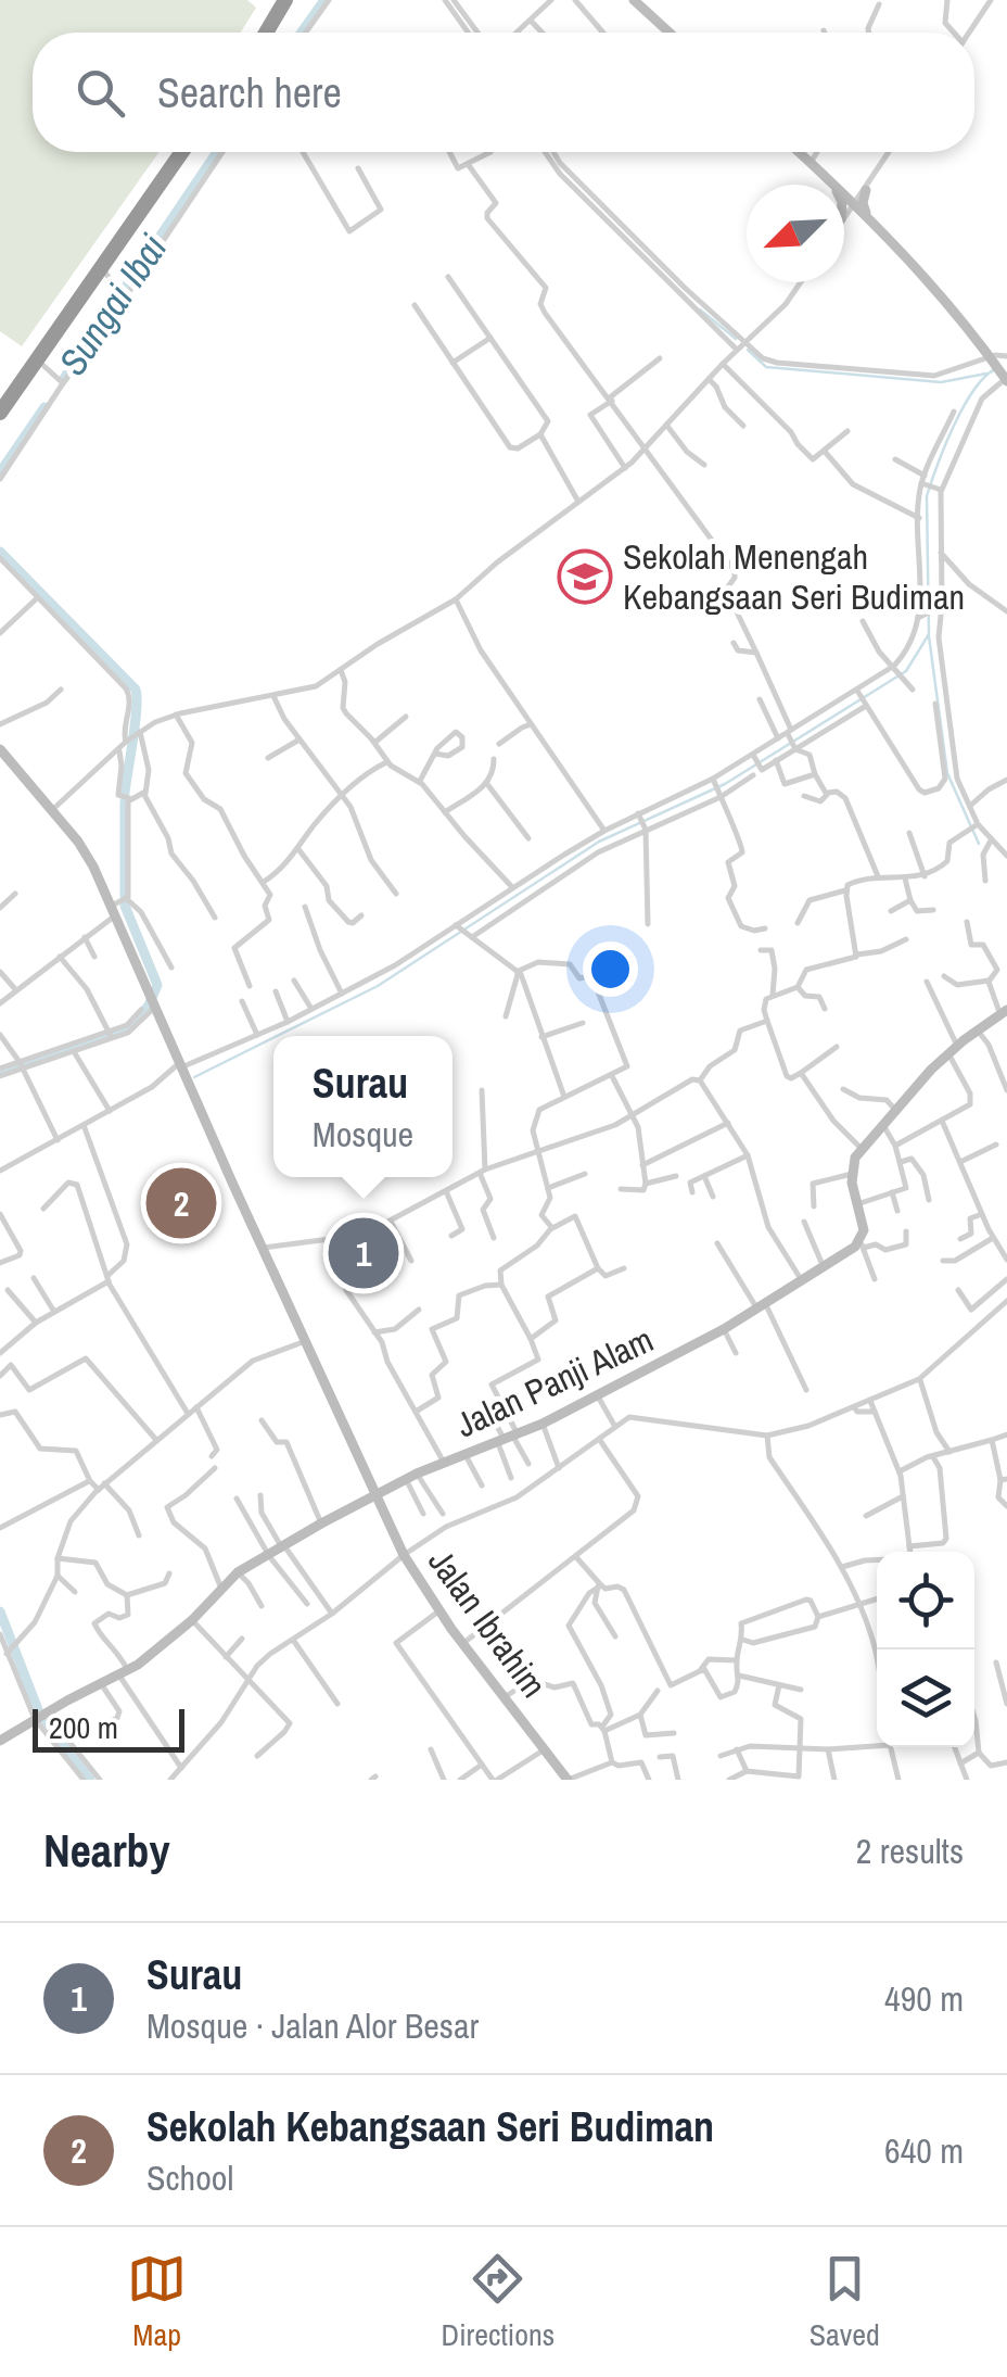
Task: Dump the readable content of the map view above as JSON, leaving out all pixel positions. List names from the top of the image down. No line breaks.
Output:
{"streets":{"main road":["Jalan Panji Alam","Jalan Ibrahim"]},"crossings":[["Jalan Panji Alam","Jalan Ibrahim"]],"water":["Sungai Ibai"],"places":{"school or university":["Sekolah Menengah Kebangsaan Seri Budiman"]},"scale_bar":"200 m","north":"bottom left","page":{"search":"Search here","popup":["Surau","Mosque"],"pins":["2","1"],"scale":"200 m","heading":["Nearby","2 results"],"list":[{"mark":"1","name":"Surau","note":"Mosque · Jalan Alor Besar","value":"490 m"},{"mark":"2","name":"Sekolah Kebangsaan Seri Budiman","note":"School","value":"640 m"}],"nav":["Map","Directions","Saved"]}}
